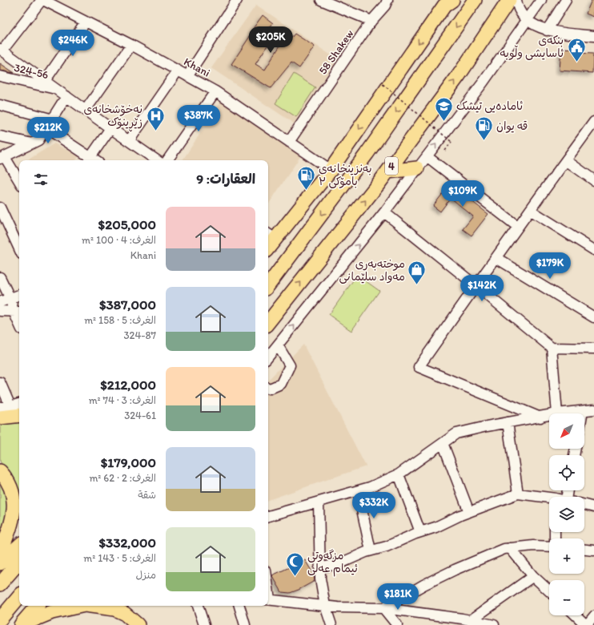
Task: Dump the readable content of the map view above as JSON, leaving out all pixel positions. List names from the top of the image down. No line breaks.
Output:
{"streets":{"highway":["4"],"street":["58 Shakew","Khani","324-56"]},"crossings":[["58 Shakew","Khani"]],"places":{"public building":["بنکەی ئاسایشی وڵوبە"],"school or university":["ئامادەیی تیشک"],"hospital":["نەخۆشخانەی زێڕینۆک"],"fuel station":["قه یوان","بەنزینخانەی بامۆکی ٣"],"shop":["موختەبەری مەواد سلێمانی"],"mosque":["مزگەوتی ئیمام عەلی"]},"north":"bottom left","page":{"price":["$205K","$246K","$387K","$212K","$109K","$179K","$142K","$332K","$181K"],"heading":"العقارات: 9","list":[{"name":"$205,000","note":"الغرف: 4 · 100 m² · Khani"},{"name":"$387,000","note":"الغرف: 5 · 158 m² · 324-87"},{"name":"$212,000","note":"الغرف: 3 · 74 m² · 324-61"},{"name":"$179,000","note":"الغرف: 2 · 62 m² · شقة"},{"name":"$332,000","note":"الغرف: 5 · 143 m² · منزل"}],"map_buttons":["+","−"]}}
